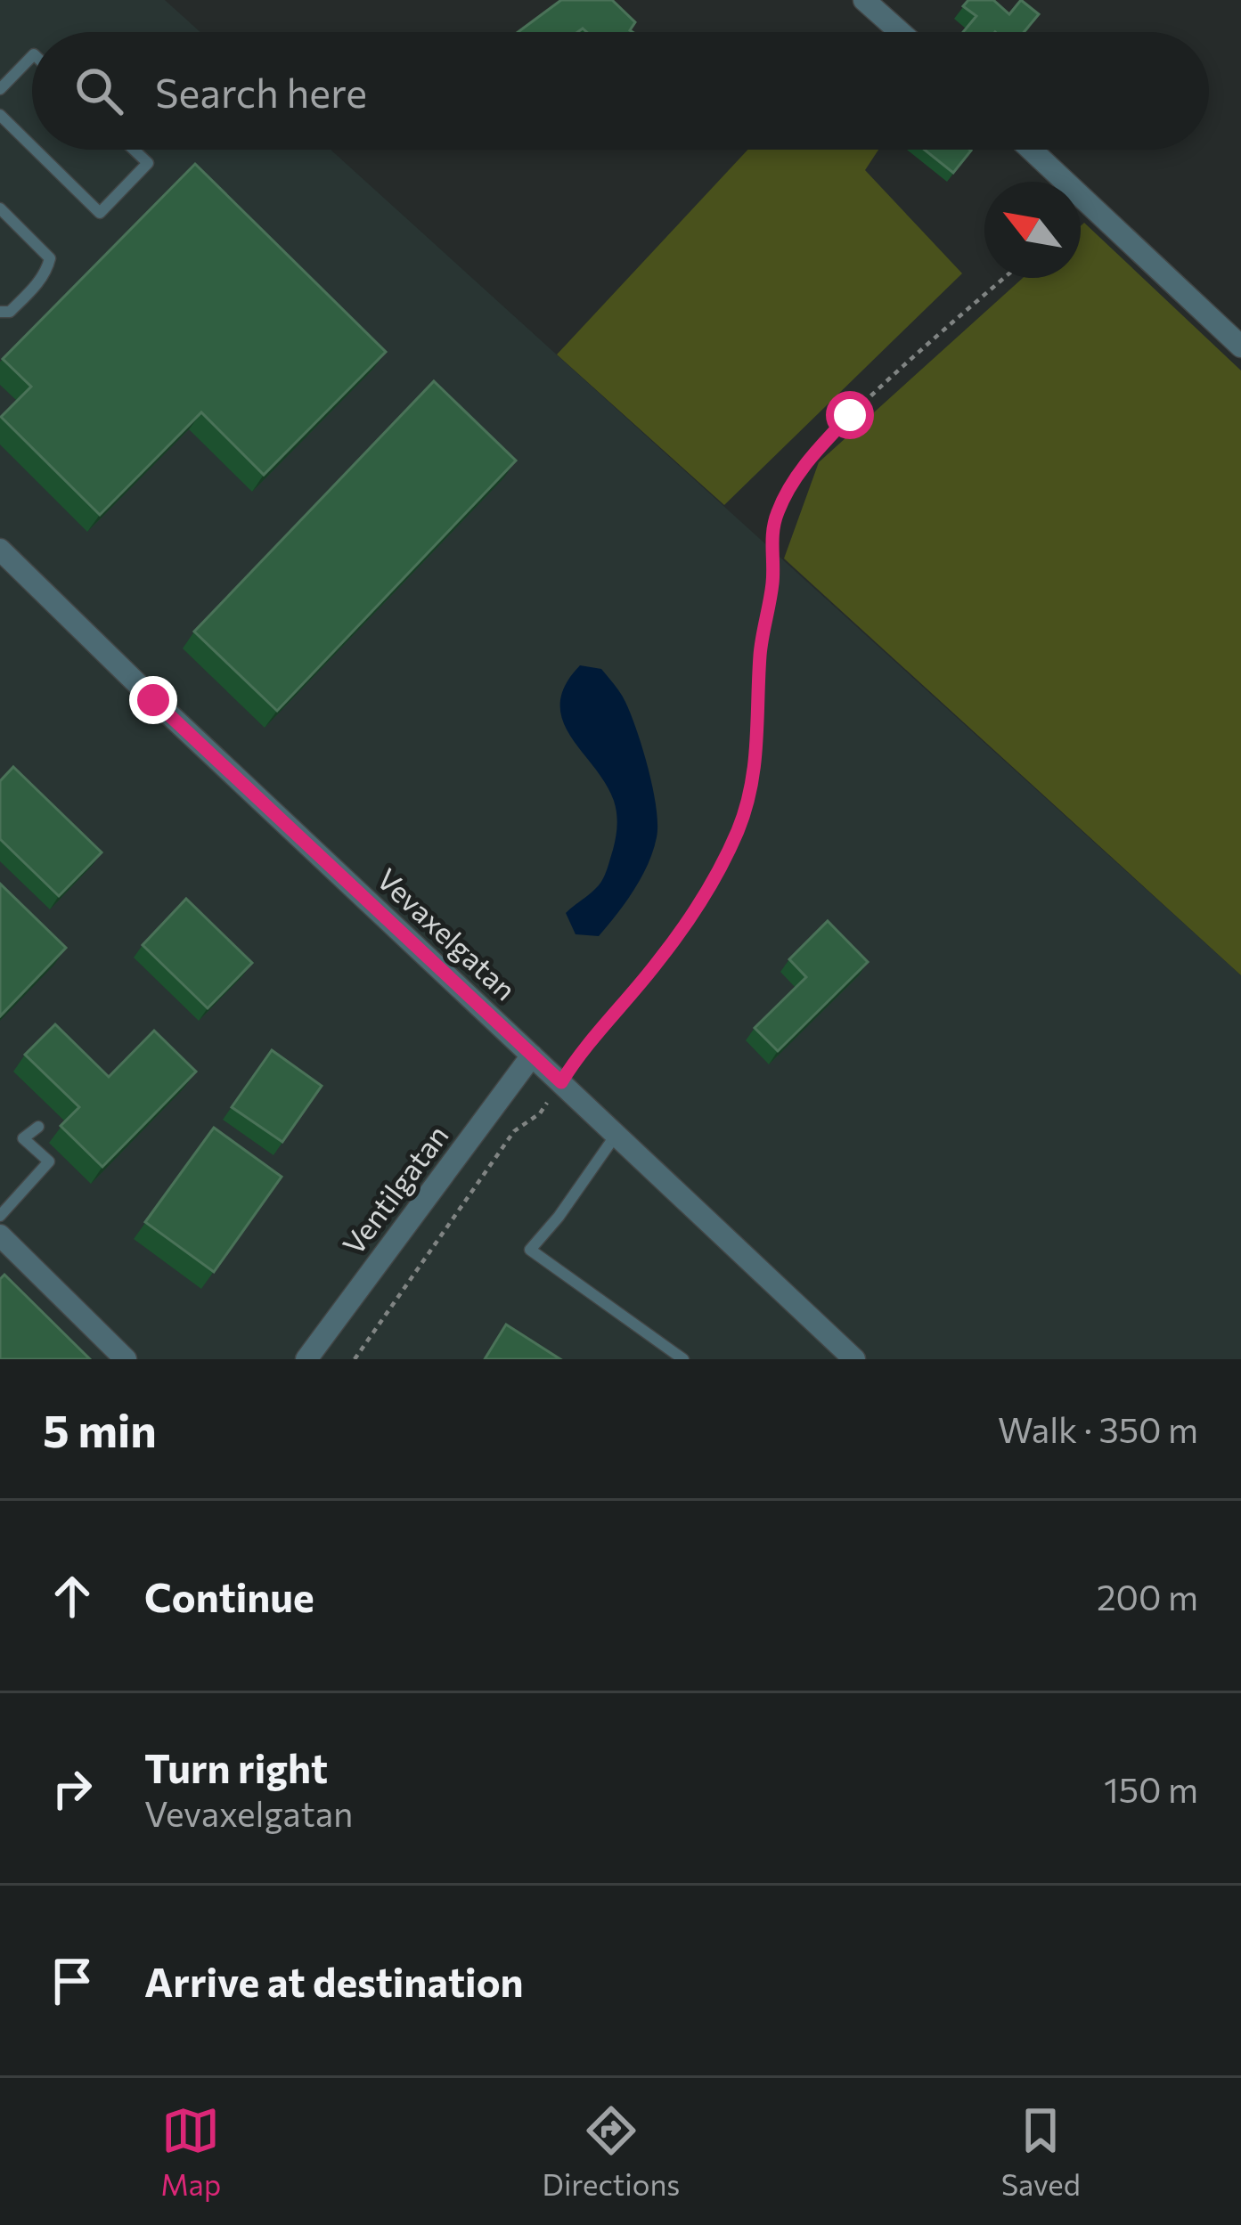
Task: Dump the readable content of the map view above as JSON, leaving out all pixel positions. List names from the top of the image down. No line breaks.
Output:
{"streets":{"street":["Vevaxelgatan","Ventilgatan"]},"crossings":[["Vevaxelgatan","Ventilgatan"]],"north":"top left","page":{"search":"Search here","heading":["5 min","Walk · 350 m"],"list":[["Continue","200 m"],["Turn right","Vevaxelgatan","150 m"],"Arrive at destination"],"nav":["Map","Directions","Saved"]}}
